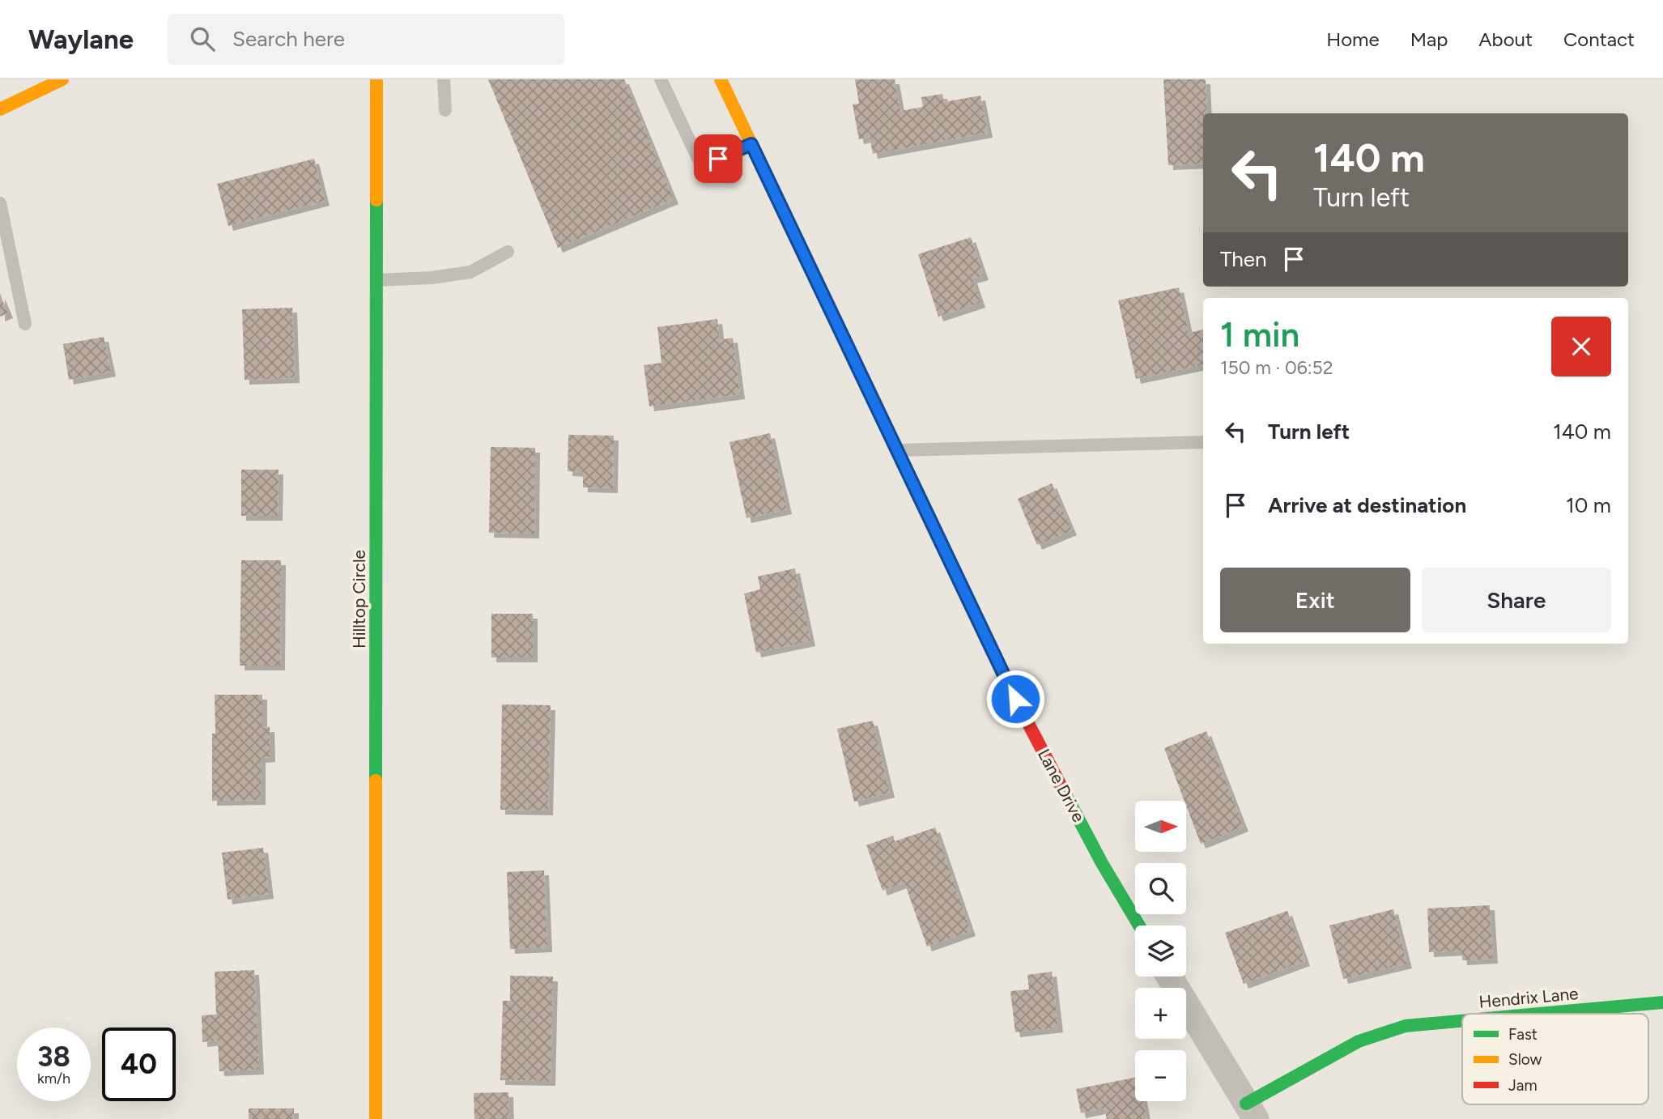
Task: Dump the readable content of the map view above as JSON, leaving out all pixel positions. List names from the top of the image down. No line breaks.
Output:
{"streets":{"street":["Hilltop Circle","Lane Drive","Hendrix Lane"]},"legend":["Fast","Slow","Jam"],"north":"right","page":{"header":"Waylane","search":"Search here","nav":["Home","Map","About","Contact"],"turn":["140 m","Turn left"],"then":"Then","heading":["1 min","150 m · 06:52"],"list":[{"name":"Turn left","value":"140 m"},{"name":"Arrive at destination","value":"10 m"}],"buttons":["Exit","Share"],"map_buttons":["+","−"],"speed":"38 km/h","limit":"40"}}
